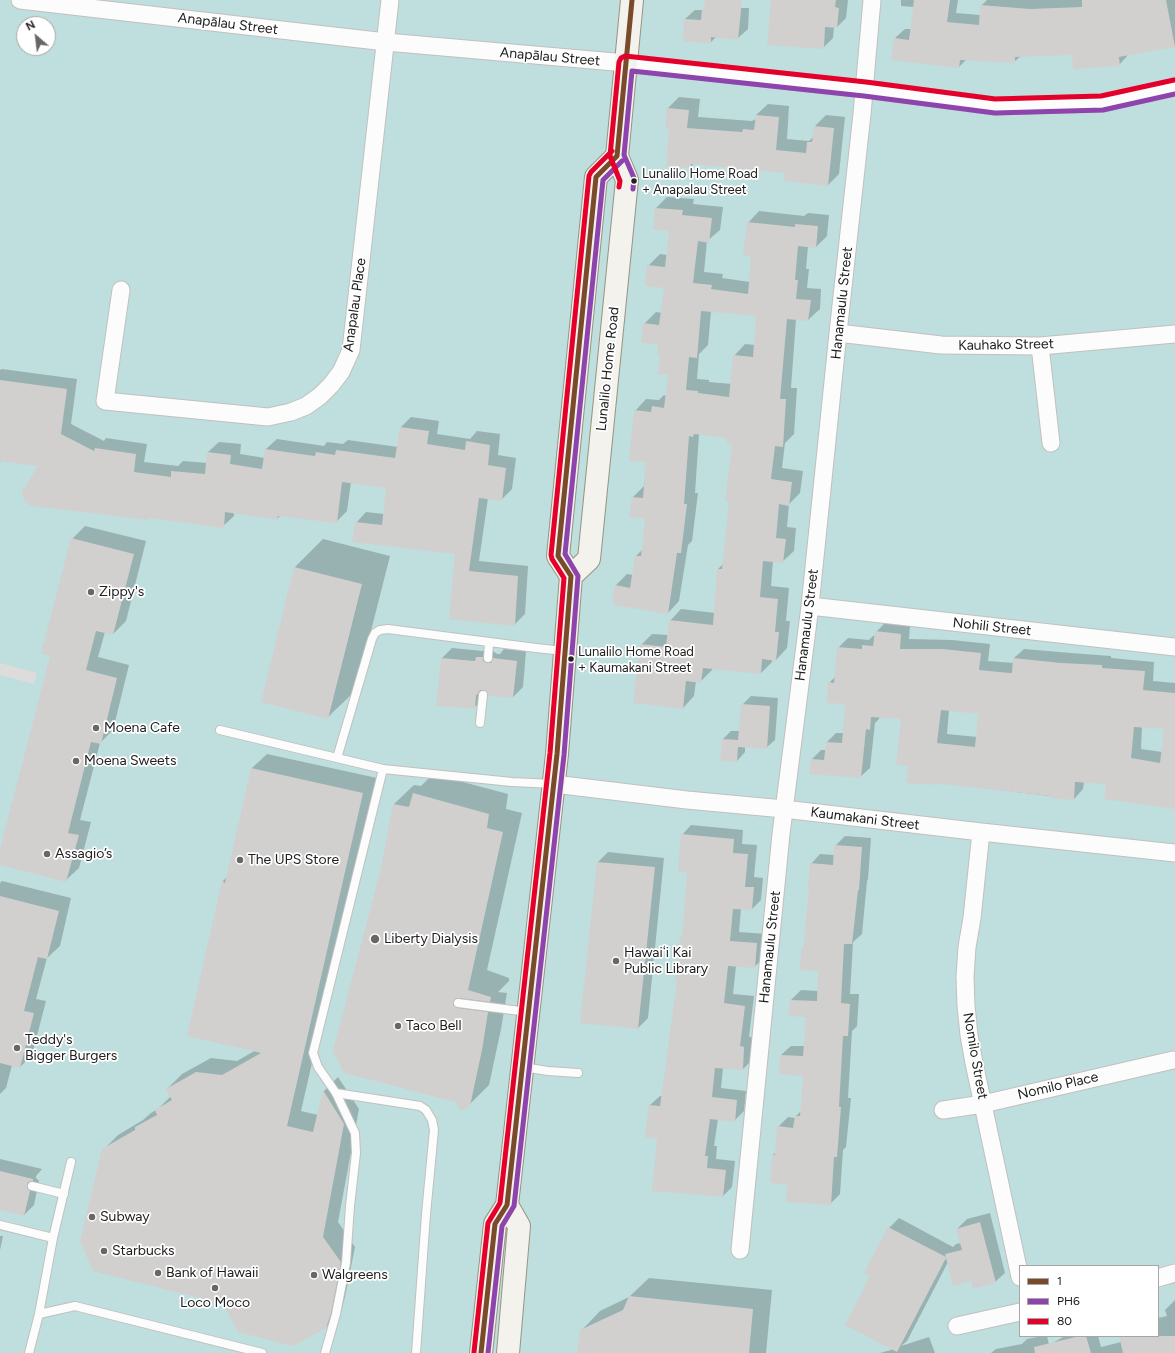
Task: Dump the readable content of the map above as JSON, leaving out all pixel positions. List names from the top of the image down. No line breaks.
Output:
{"streets":{"main road":["Lunalilo Home Road"],"street":["Anapālau Street","Hanamaulu Street","Anapalau Place","Kauhako Street","Nohili Street","Kaumakani Street","Nomilo Street","Nomilo Place"]},"crossings":[["Anapālau Street","Hanamaulu Street"],["Anapālau Street","Anapalau Place"],["Anapālau Street","Lunalilo Home Road"],["Hanamaulu Street","Kauhako Street"],["Hanamaulu Street","Nohili Street"],["Hanamaulu Street","Kaumakani Street"],["Kaumakani Street","Nomilo Street"],["Nomilo Street","Nomilo Place"]],"places":["Lunalilo Home Road + Anapalau Street","Zippy's","Lunalilo Home Road + Kaumakani Street","Moena Cafe","Moena Sweets","Assagio’s","The UPS Store","Liberty Dialysis","Hawaiʻi Kai Public Library","Taco Bell","Teddy's Bigger Burgers","Subway","Starbucks","Bank of Hawaii","Walgreens","Loco Moco"],"lines":["transit line 1","transit line 80","transit line PH6"],"legend":["1","PH6","80"],"north":"top left"}
